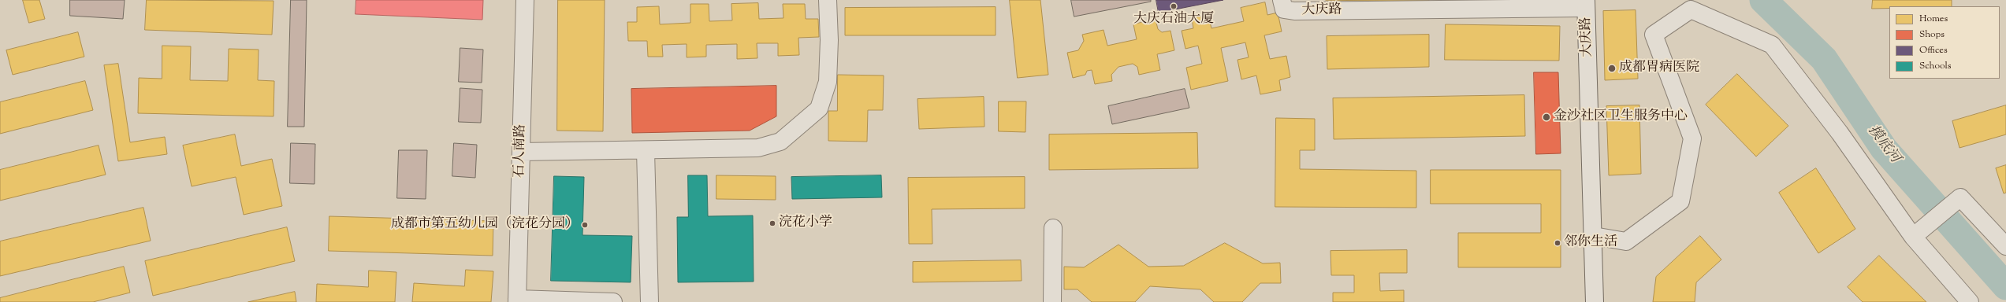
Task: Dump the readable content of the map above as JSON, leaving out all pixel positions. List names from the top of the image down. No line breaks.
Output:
{"streets":{"street":["大庆路","石人南路"]},"water":["摸底河"],"places":["大庆石油大厦","成都胃病医院","金沙社区卫生服务中心","浣花小学","成都市第五幼儿园（浣花分园）","邻你生活"],"legend":["Homes","Shops","Offices","Schools"]}
